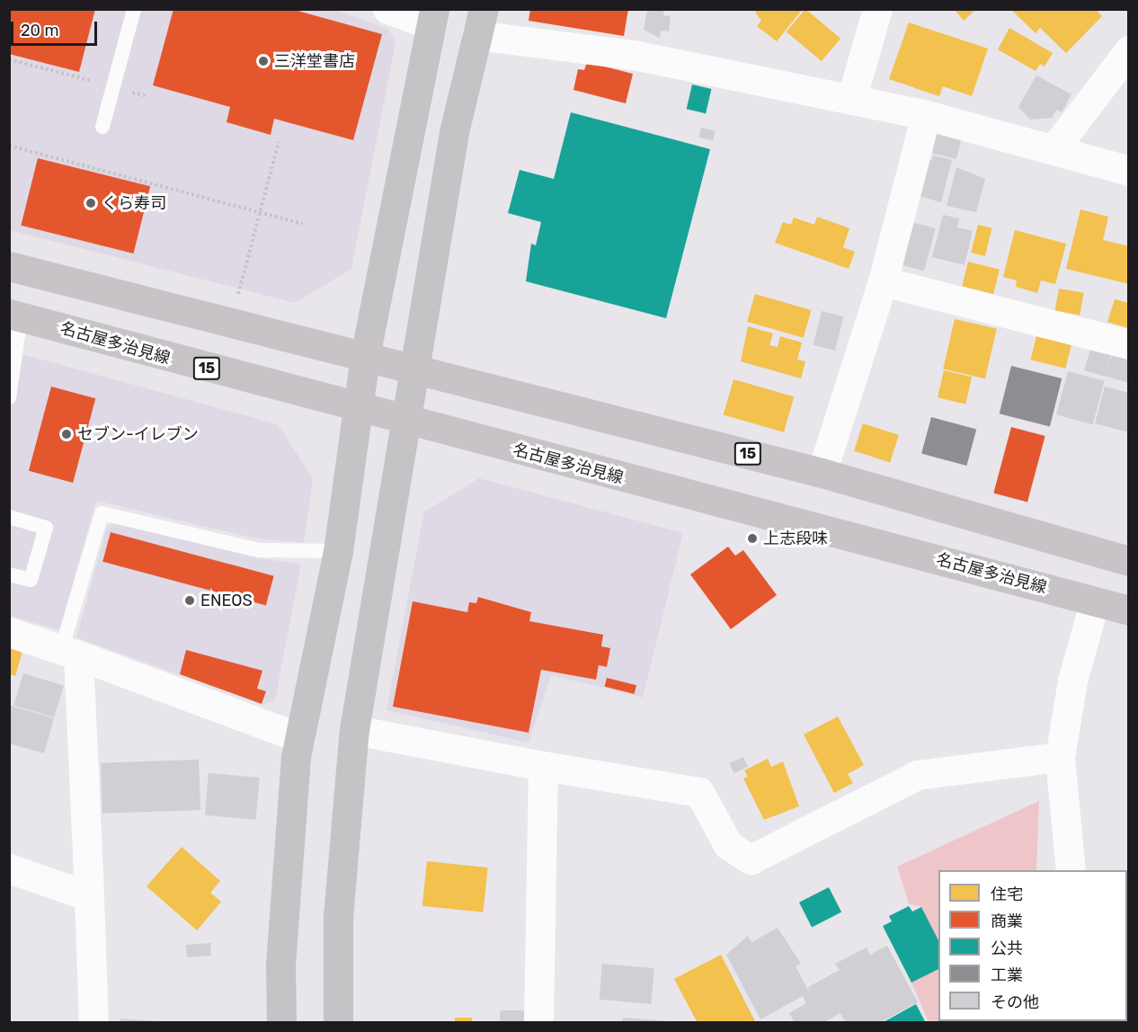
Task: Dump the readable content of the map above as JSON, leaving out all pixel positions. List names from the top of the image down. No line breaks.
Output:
{"streets":{"main road":["名古屋多治見線","15"]},"places":["三洋堂書店","くら寿司","セブン-イレブン","上志段味","ENEOS"],"legend":["住宅","商業","公共","工業","その他"],"scale_bar":"20 m"}
